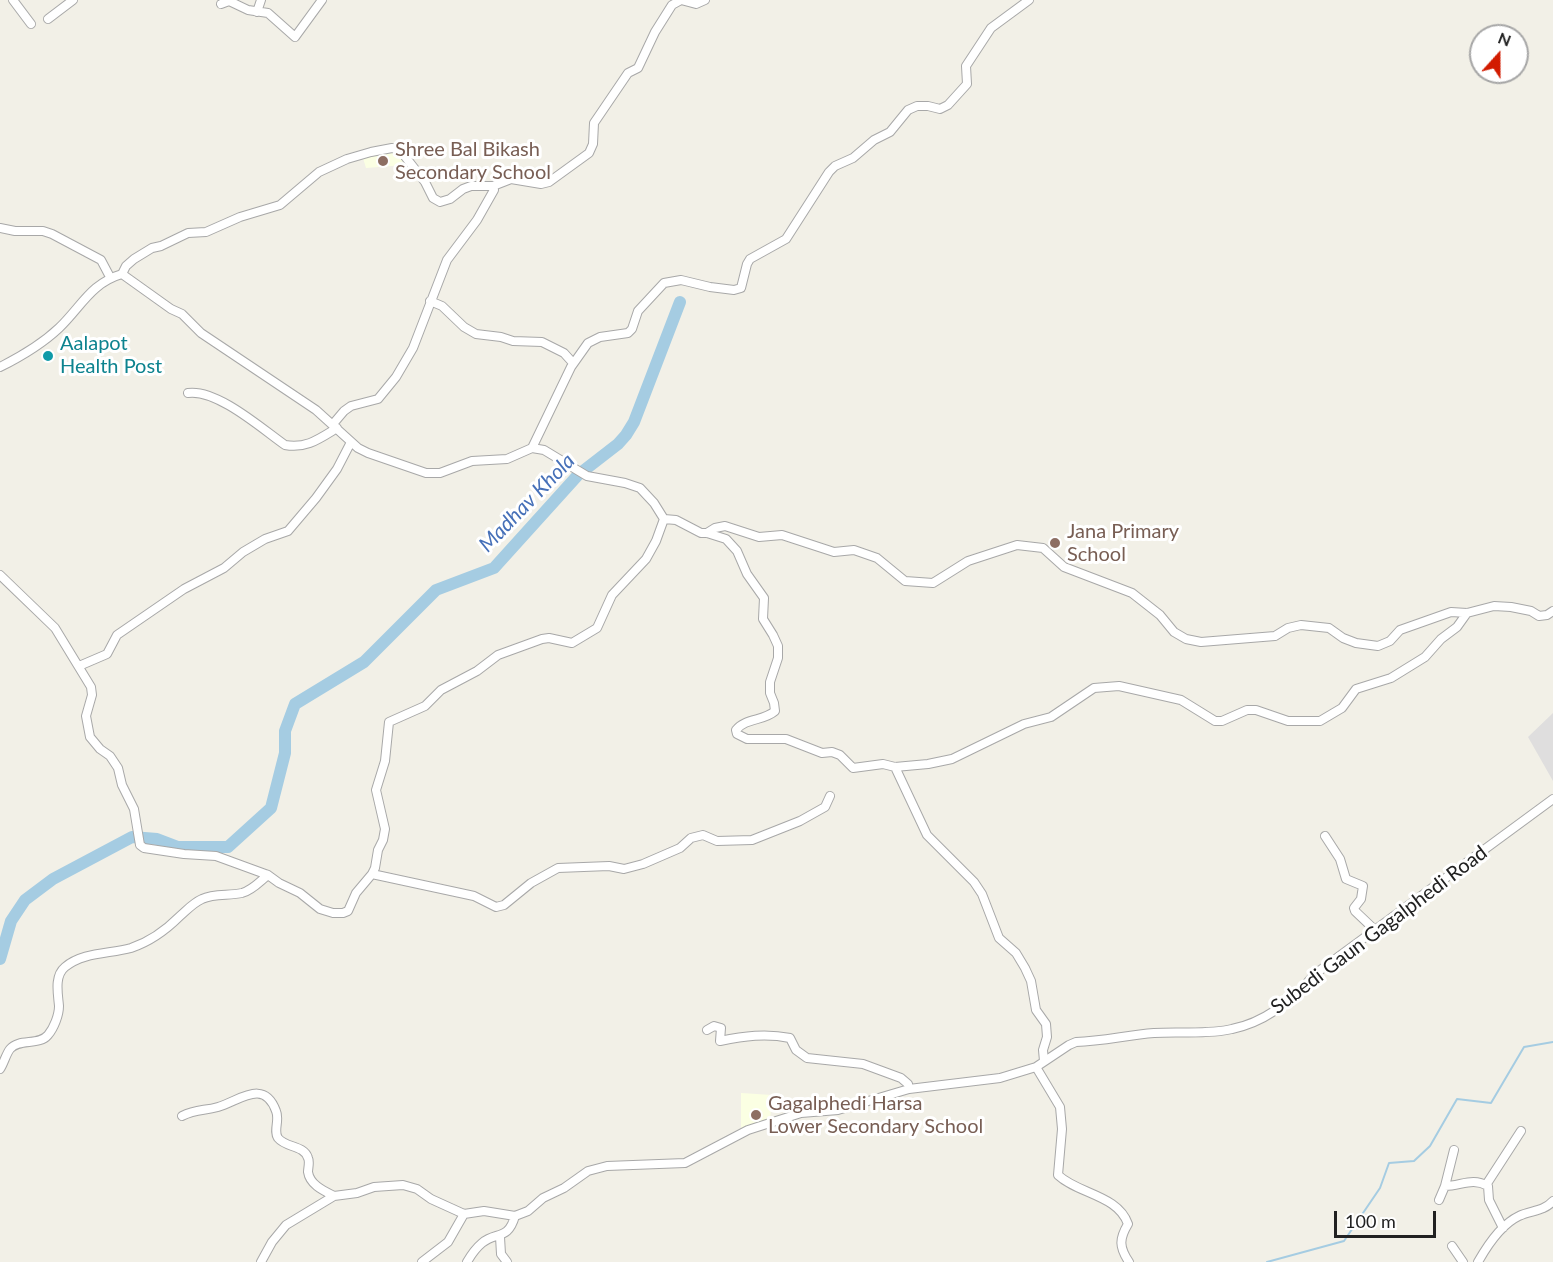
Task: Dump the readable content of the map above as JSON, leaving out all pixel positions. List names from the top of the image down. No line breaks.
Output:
{"streets":{"street":["Subedi Gaun Gagalphedi Road"]},"water":["Madhav Khola"],"places":["Shree Bal Bikash Secondary School","Aalapot Health Post","Jana Primary School","Gagalphedi Harsa Lower Secondary School"],"scale_bar":"100 m","north":"top"}
